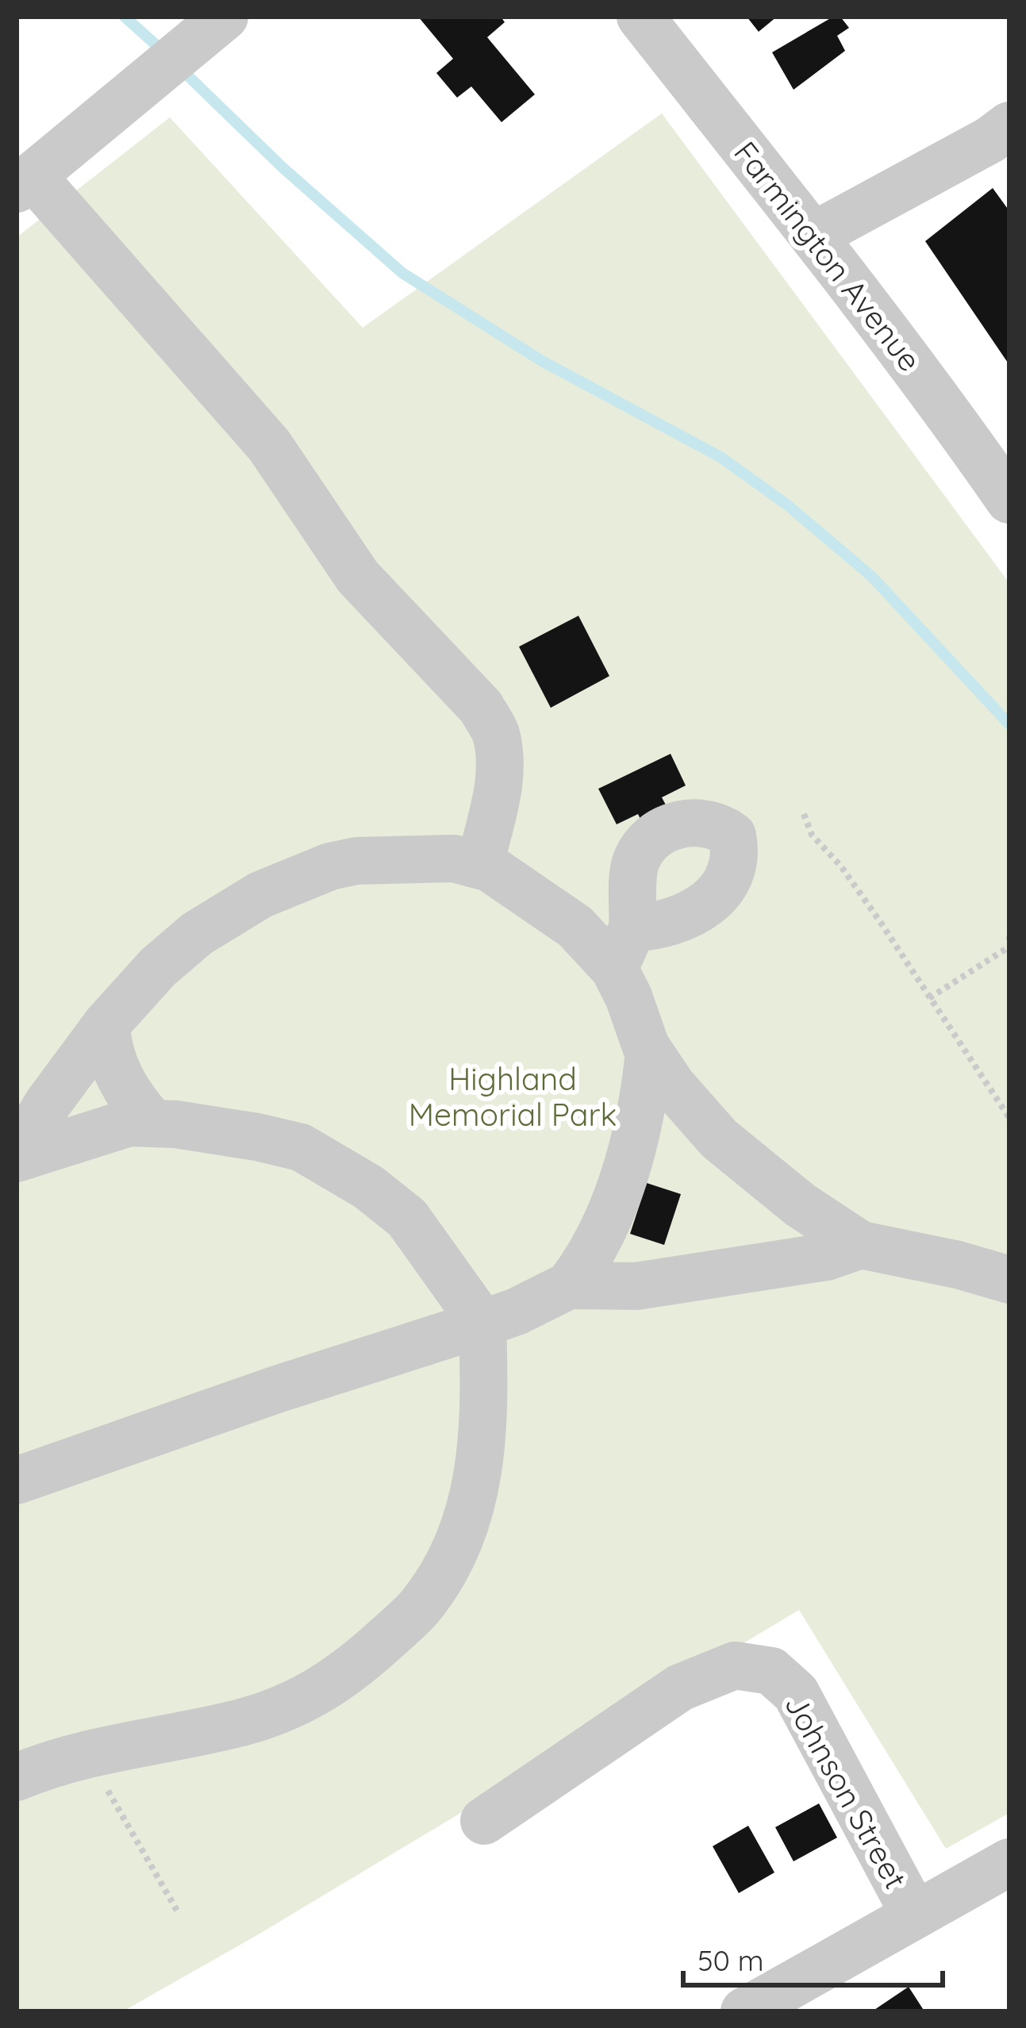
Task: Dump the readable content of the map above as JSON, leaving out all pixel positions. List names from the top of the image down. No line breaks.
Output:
{"streets":{"street":["Farmington Avenue","Johnson Street"]},"parks":["Highland Memorial Park"],"scale_bar":"50 m"}
